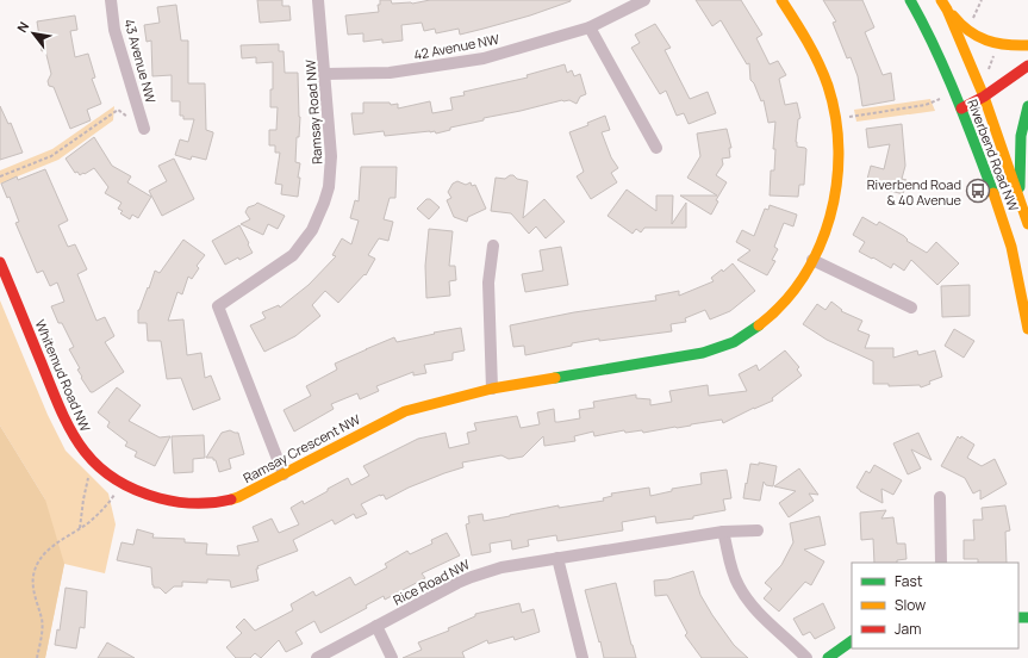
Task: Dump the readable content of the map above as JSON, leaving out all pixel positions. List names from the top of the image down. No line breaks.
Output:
{"streets":{"street":["42 Avenue NW","43 Avenue NW","Ramsay Road NW","Riverbend Road NW","Whitemud Road NW","Ramsay Crescent NW","Rice Road NW"]},"crossings":[["42 Avenue NW","Ramsay Road NW"],["Ramsay Road NW","Ramsay Crescent NW"],["Whitemud Road NW","Ramsay Crescent NW"]],"places":{"bus stop":["Riverbend Road & 40 Avenue"]},"legend":["Fast","Slow","Jam"],"north":"top left"}
